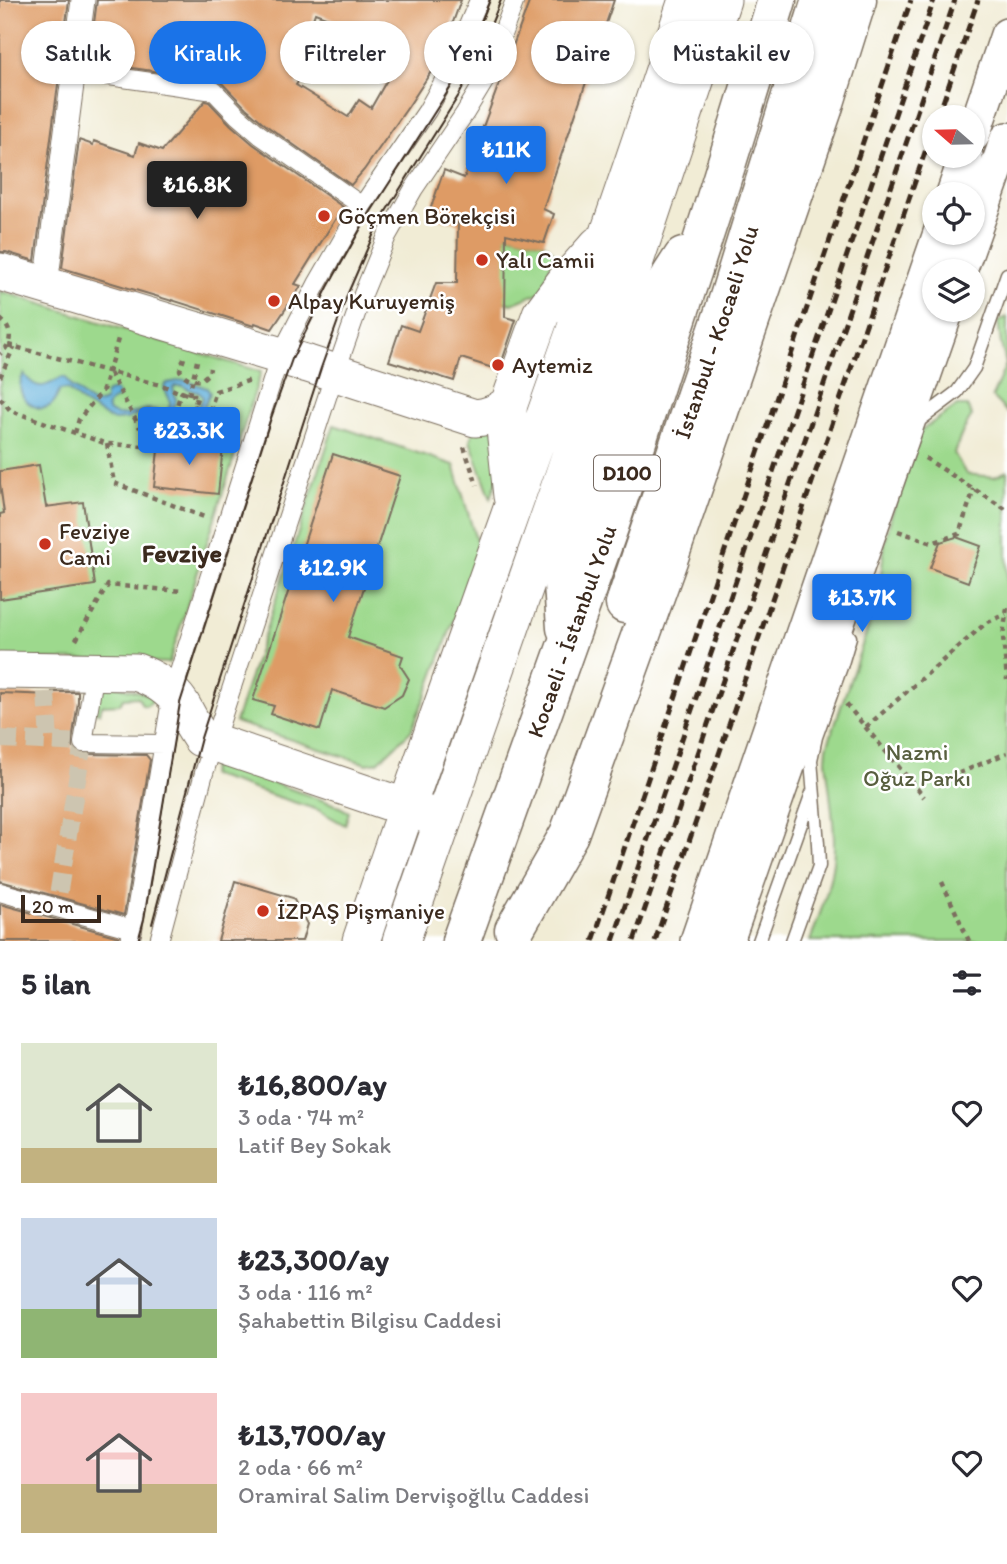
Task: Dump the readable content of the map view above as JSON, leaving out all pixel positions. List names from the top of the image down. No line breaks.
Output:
{"streets":{"highway":["İstanbul - Kocaeli Yolu","D100","Kocaeli - İstanbul Yolu"]},"districts":["Fevziye"],"parks":["Nazmi Oğuz Parkı"],"places":["Göçmen Börekçisi","Yalı Camii","Alpay Kuruyemiş","Aytemiz","Fevziye Cami","İZPAŞ Pişmaniye"],"scale_bar":"20 m","north":"left","page":{"chip":["Satılık","Kiralık","Filtreler","Yeni","Daire","Müstakil ev"],"price":["₺11K","₺16.8K","₺23.3K","₺12.9K","₺13.7K"],"scale":"20 m","heading":"5 ilan","list":[{"name":"₺16,800/ay","note":"3 oda · 74 m² · Latif Bey Sokak"},{"name":"₺23,300/ay","note":"3 oda · 116 m² · Şahabettin Bilgisu Caddesi"},{"name":"₺13,700/ay","note":"2 oda · 66 m² · Oramiral Salim Dervişoğllu Caddesi"}]}}
